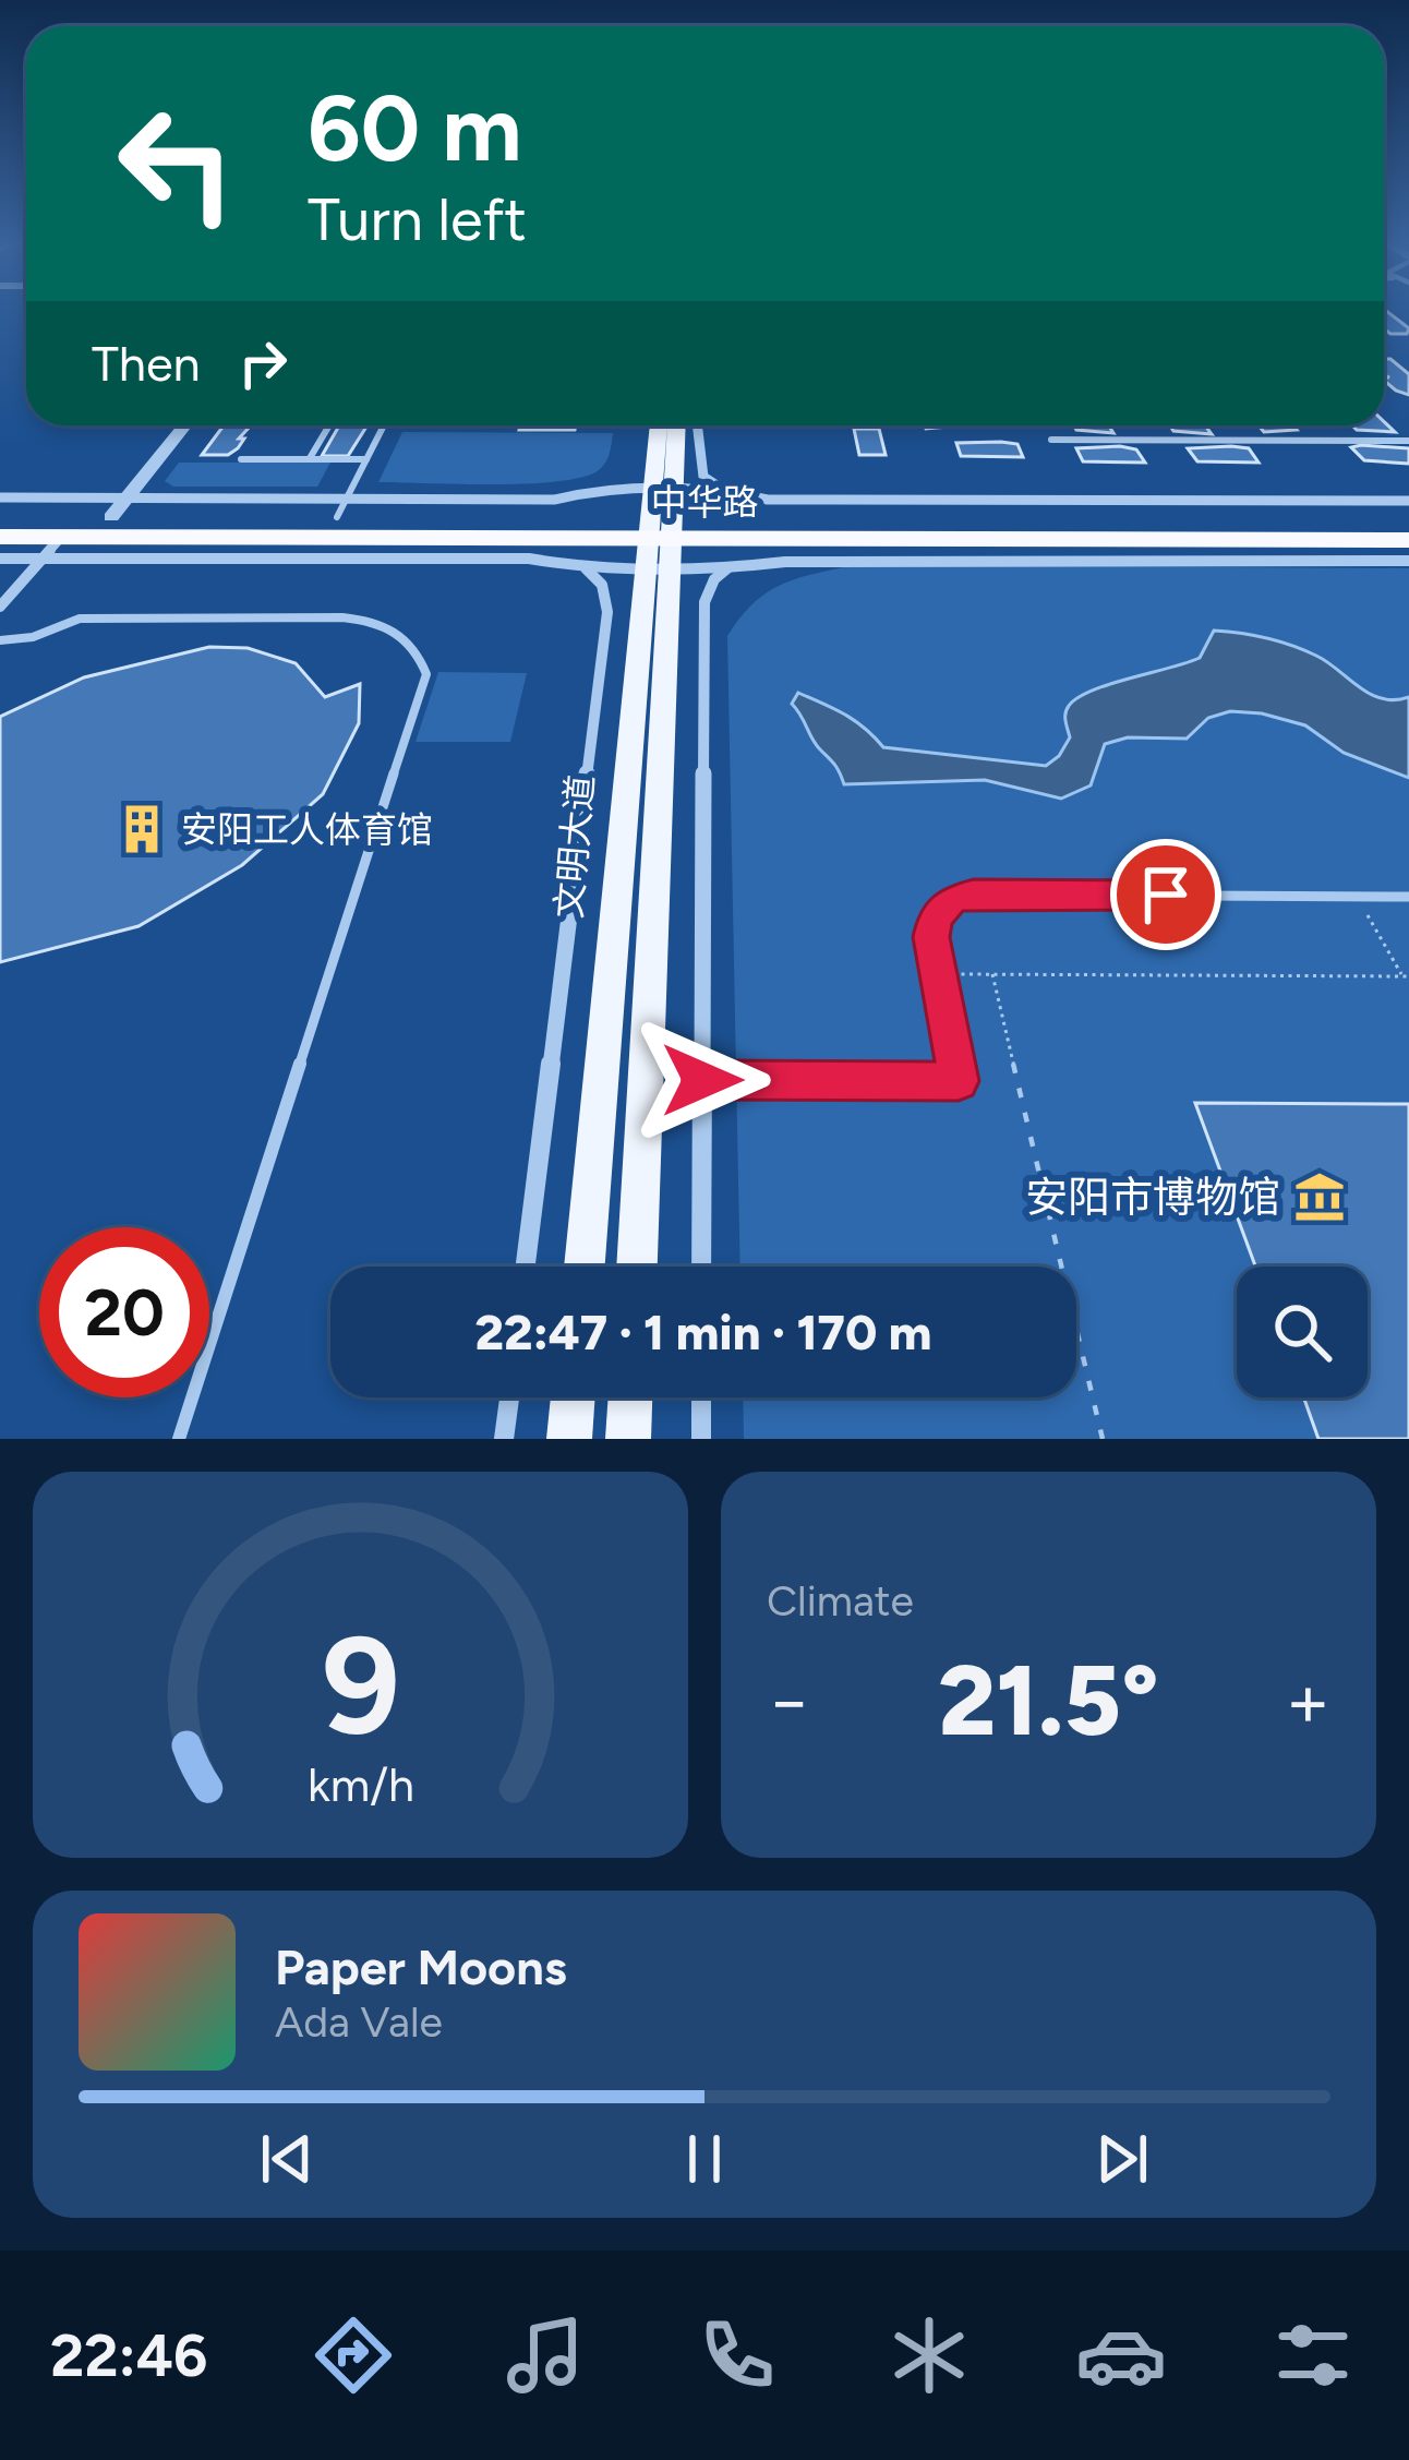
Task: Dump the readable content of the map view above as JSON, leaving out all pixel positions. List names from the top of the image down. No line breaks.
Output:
{"streets":{"highway":["中华路"],"main road":["文明大道"]},"crossings":[["中华路","文明大道"]],"places":{"building":["安阳工人体育馆"],"museum":["安阳市博物馆"]},"page":{"turn":["60 m","Turn left"],"then":"Then","limit":"20","trip":"22:47 · 1 min · 170 m","tile":"Climate","heat":["−","21.5°","+"],"song":["Paper Moons","Ada Vale"],"tabs":"22:46","gauge":["9","km/h"]}}
